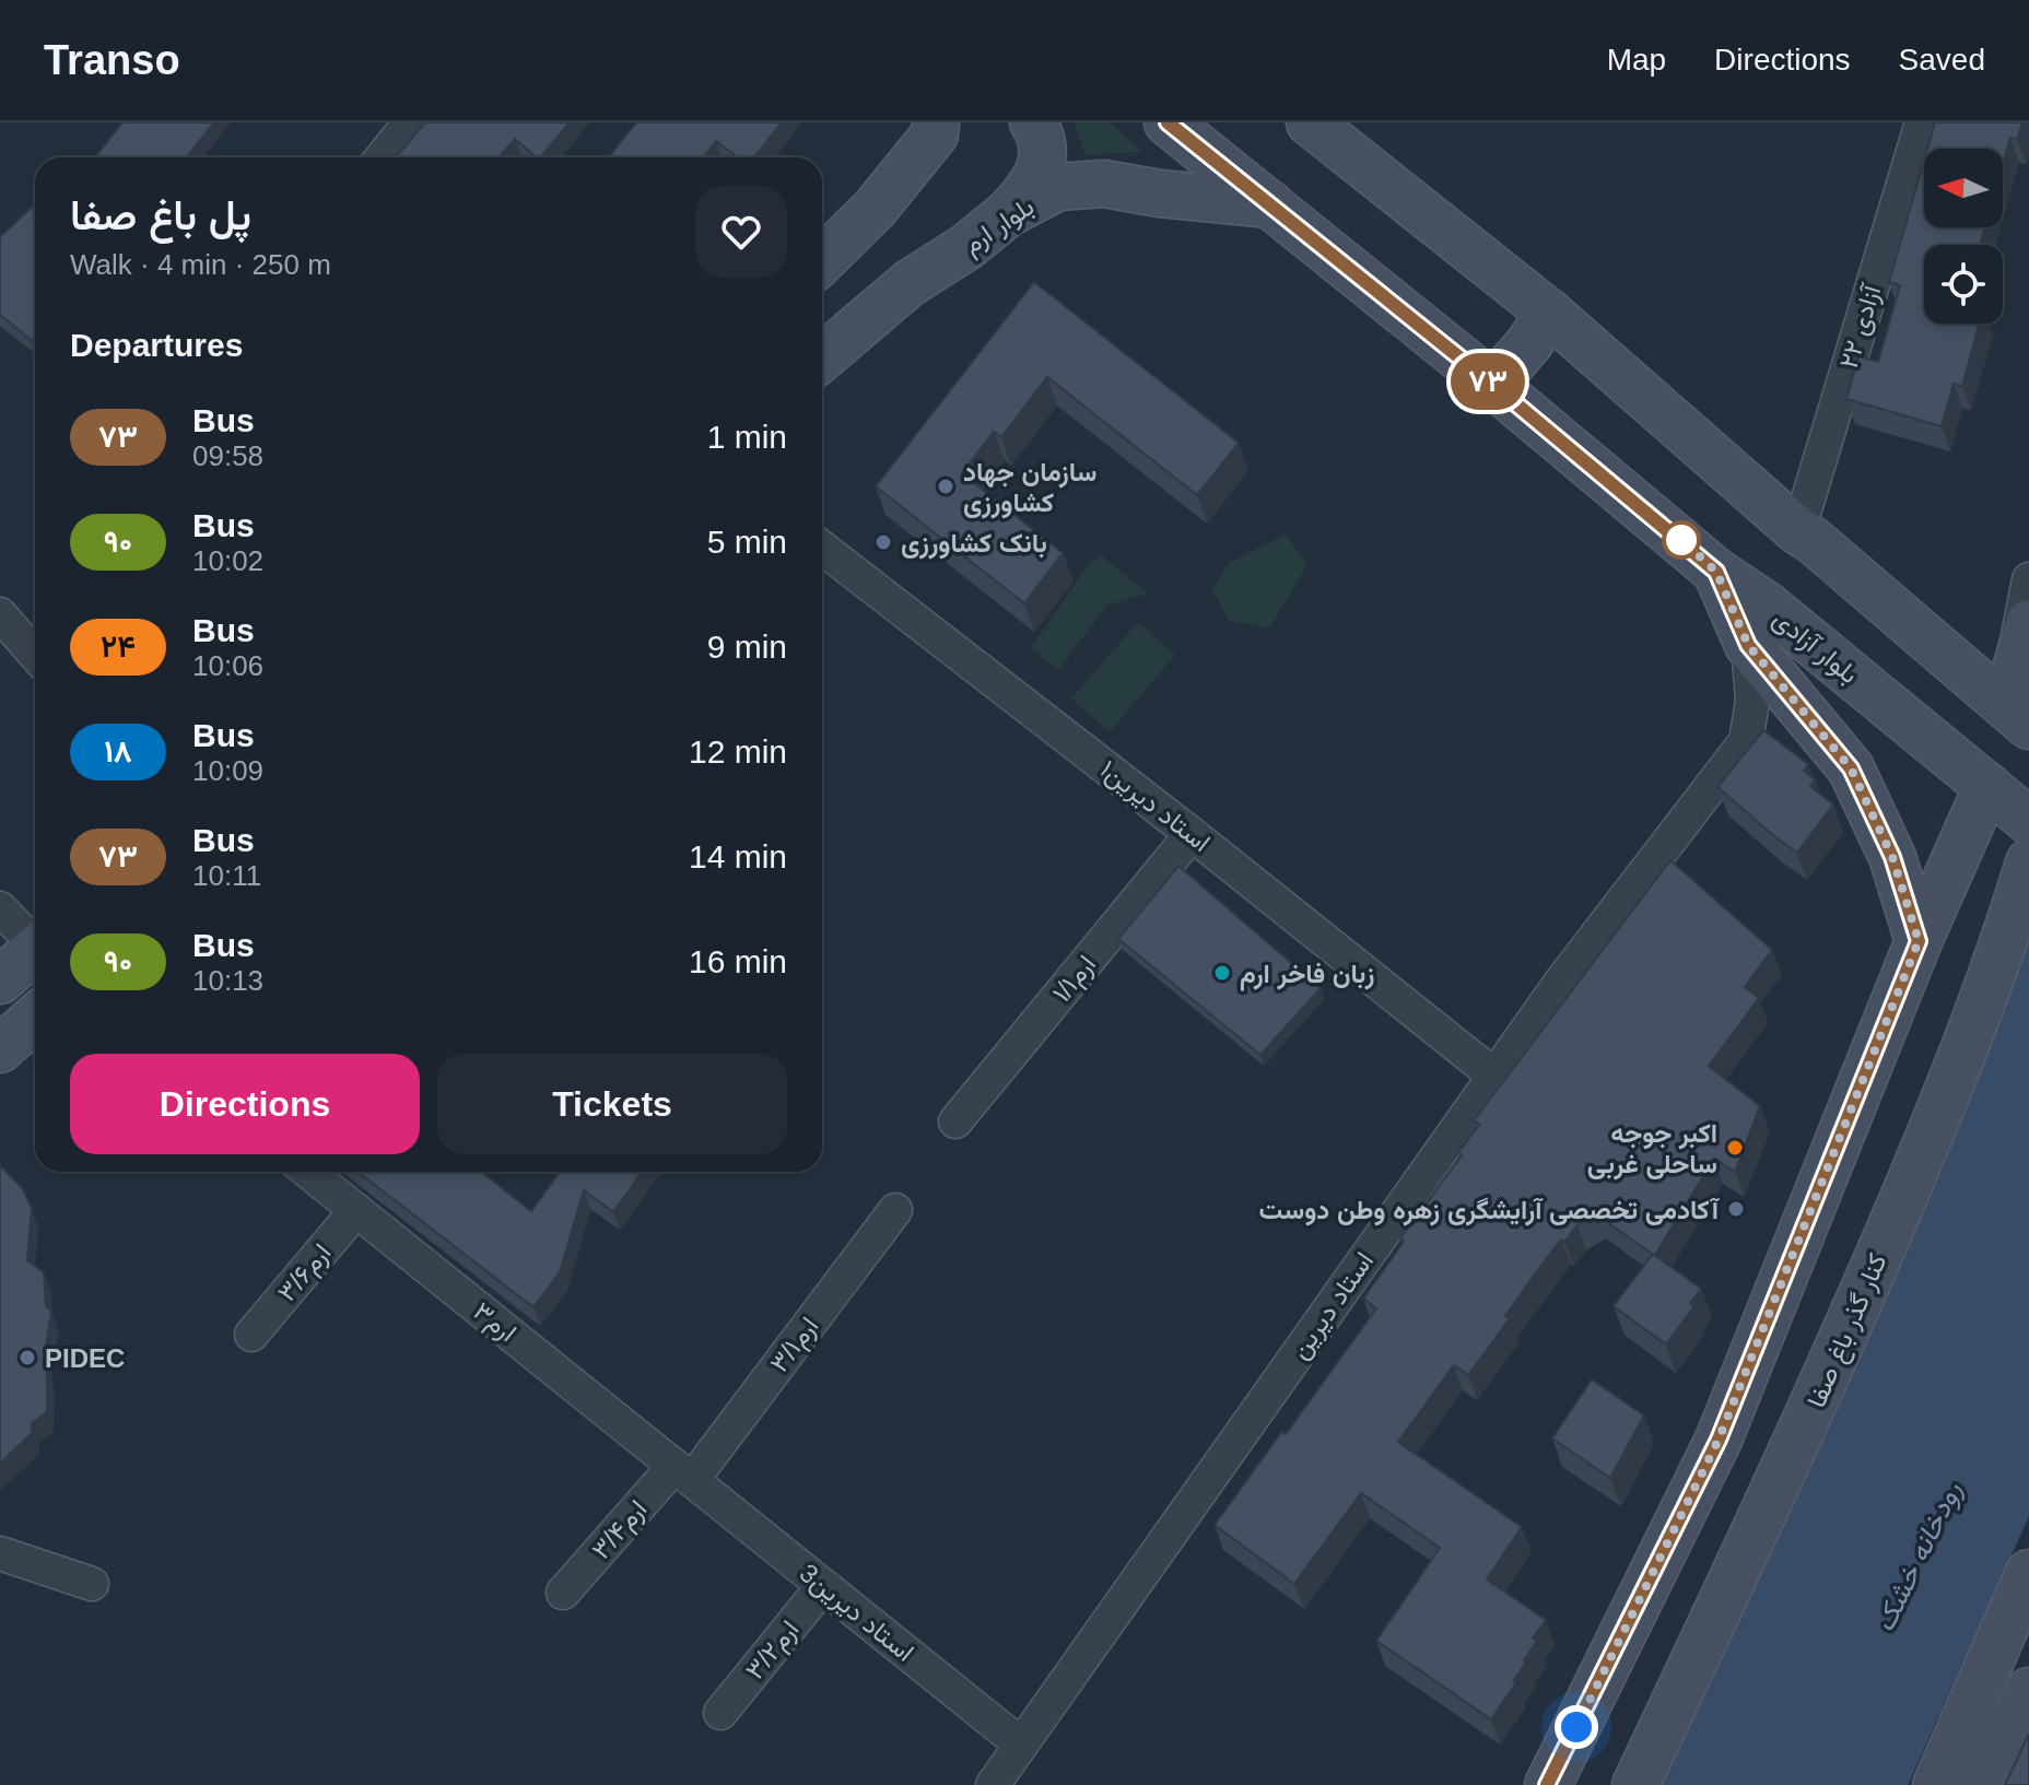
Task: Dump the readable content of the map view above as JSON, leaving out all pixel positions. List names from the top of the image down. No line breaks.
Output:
{"streets":{"main road":["بلوار ارم","بلوار آزادی","کنار گذر باغ صفا"],"street":["آزادی ۲۲","استاد دیرین۱","۱/۱ارم","۳/۶ارم","استاد دیرین","ارم۳","۳/۱ارم","۳/۴ارم","3استاد دیرین","۳/۲ارم"]},"crossings":[["بلوار ارم","بلوار آزادی"],["استاد دیرین۱","۱/۱ارم"],["استاد دیرین۱","استاد دیرین"],["۳/۶ارم","ارم۳"],["استاد دیرین","3استاد دیرین"],["ارم۳","۳/۱ارم"],["ارم۳","۳/۴ارم"],["ارم۳","3استاد دیرین"],["۳/۱ارم","۳/۴ارم"],["۳/۱ارم","3استاد دیرین"],["۳/۴ارم","3استاد دیرین"],["3استاد دیرین","۳/۲ارم"]],"water":["رودخانه خشک"],"places":["سازمان جهاد کشاورزی","بانک کشاورزی","زبان فاخر ارم","اکبر جوجه ساحلی غربی","آکادمی تخصصی آرایشگری زهره وطن دوست","PIDEC"],"lines":["bus line ۷۳"],"north":"left","page":{"header":"Transo","nav":["Map","Directions","Saved"],"on_map":"۷۳","heading":[["پل باغ صفا","Walk · 4 min · 250 m"],"Departures"],"list":[{"mark":"۷۳","name":"Bus","note":"09:58","value":"1 min"},{"mark":"۹۰","name":"Bus","note":"10:02","value":"5 min"},{"mark":"۲۴","name":"Bus","note":"10:06","value":"9 min"},{"mark":"۱۸","name":"Bus","note":"10:09","value":"12 min"},{"mark":"۷۳","name":"Bus","note":"10:11","value":"14 min"},{"mark":"۹۰","name":"Bus","note":"10:13","value":"16 min"}],"buttons":["Directions","Tickets"]}}
